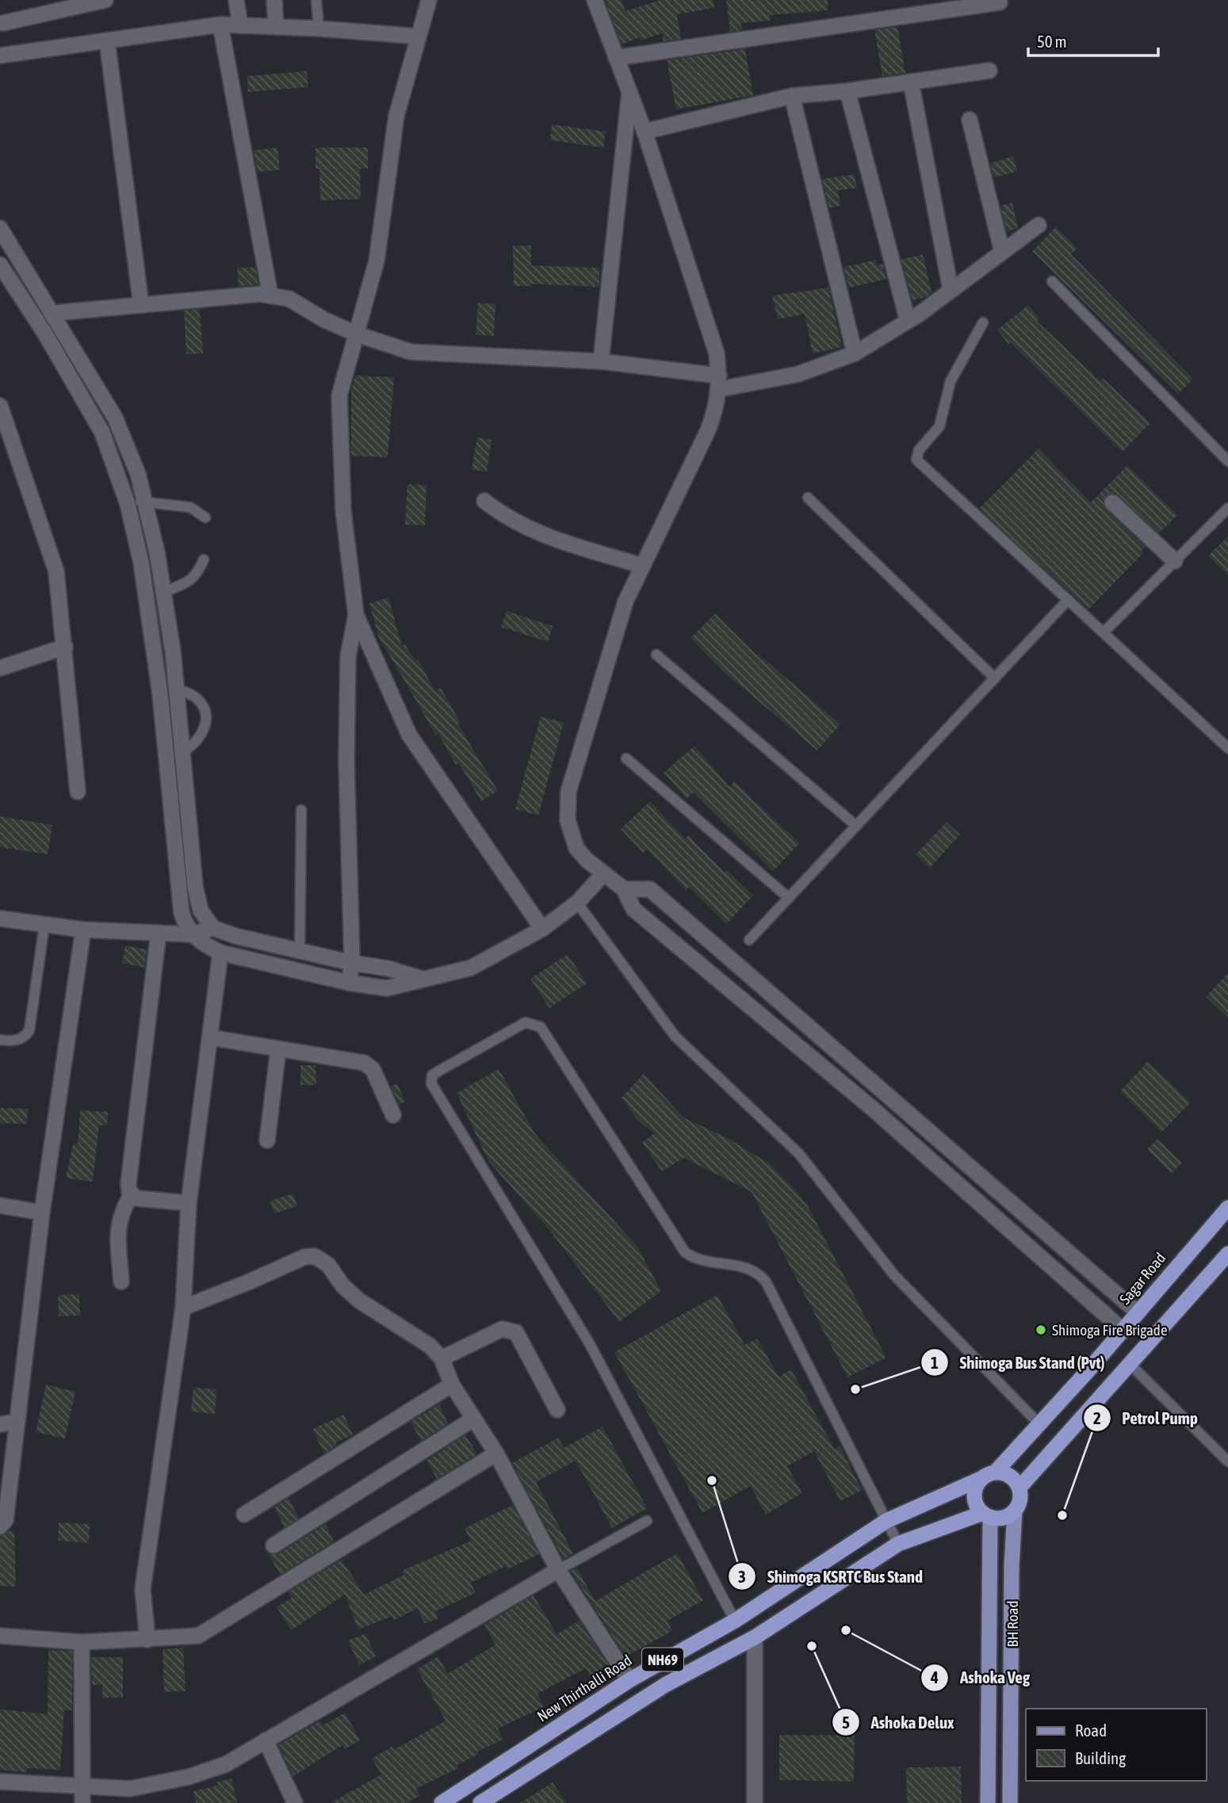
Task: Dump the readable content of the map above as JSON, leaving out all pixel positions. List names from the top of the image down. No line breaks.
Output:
{"streets":{"highway":["Sagar Road","NH69","New Thirthalli Road"],"main road":["BH Road"]},"crossings":[["Sagar Road","BH Road"],["Sagar Road","NH69"],["Sagar Road","New Thirthalli Road"],["BH Road","NH69"],["BH Road","New Thirthalli Road"],["NH69","New Thirthalli Road"]],"places":["Shimoga Fire Brigade","Shimoga Bus Stand (Pvt)","Shimoga KSRTC Bus Stand","Petrol Pump","Ashoka Veg","Ashoka Delux"],"legend":["Road","Building"],"scale_bar":"50 m"}
